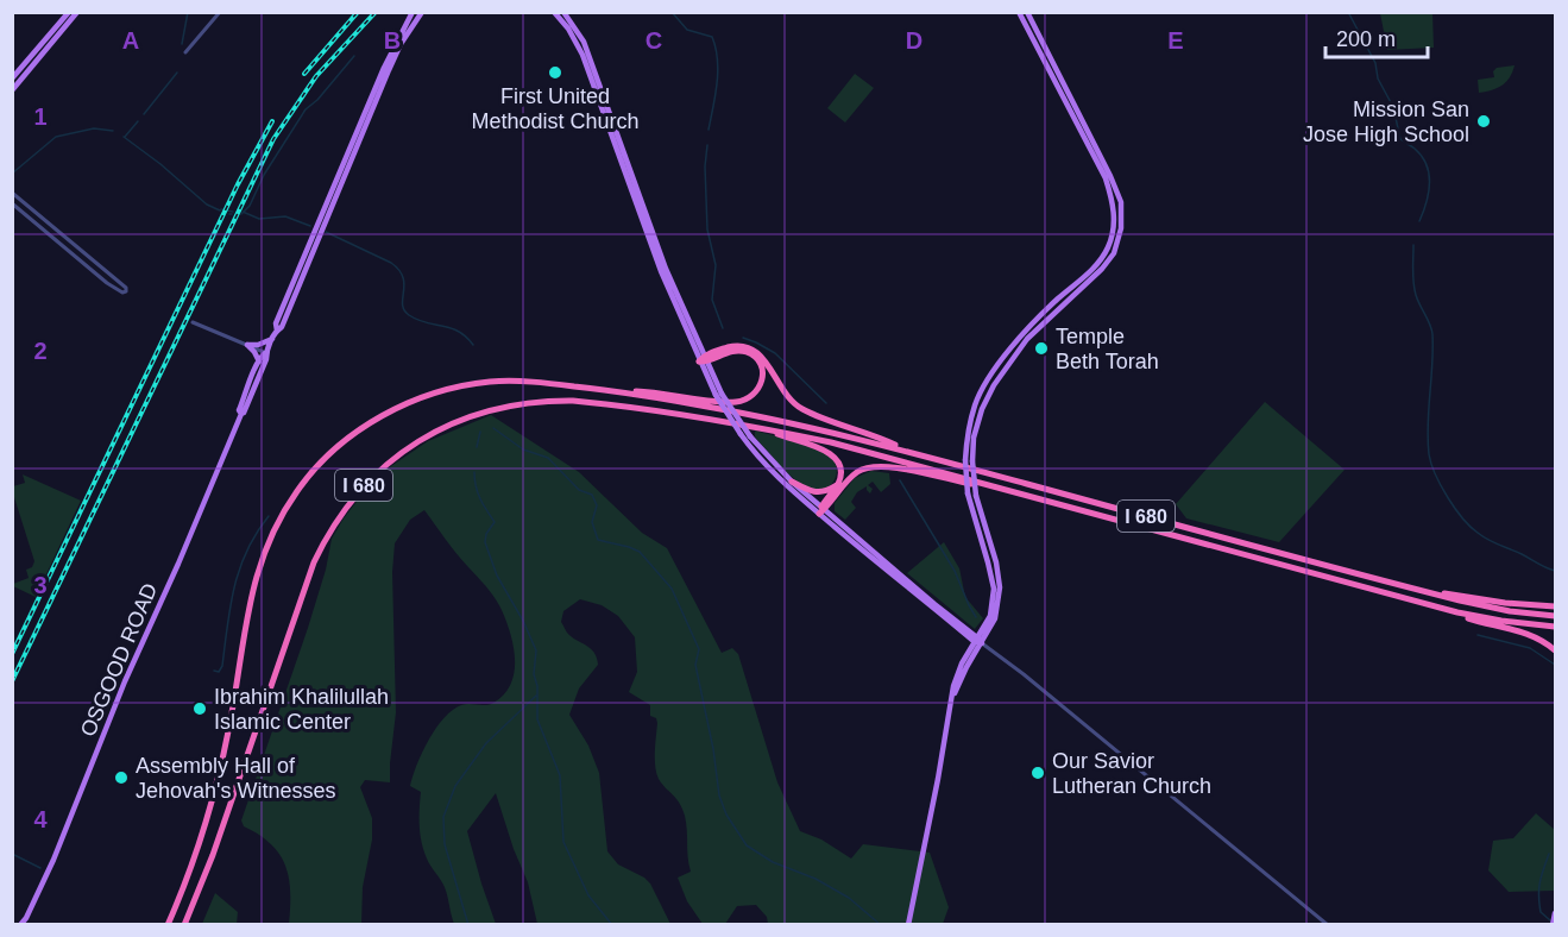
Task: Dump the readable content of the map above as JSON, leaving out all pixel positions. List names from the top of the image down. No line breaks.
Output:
{"streets":{"highway":["I 680"],"main road":["OSGOOD ROAD"]},"places":["First United Methodist Church","Mission San Jose High School","Temple Beth Torah","Ibrahim Khalilullah Islamic Center","Our Savior Lutheran Church","Assembly Hall of Jehovah's Witnesses"],"scale_bar":"200 m","grid":{"columns":["A","B","C","D","E"],"rows":["1","2","3","4"]}}
